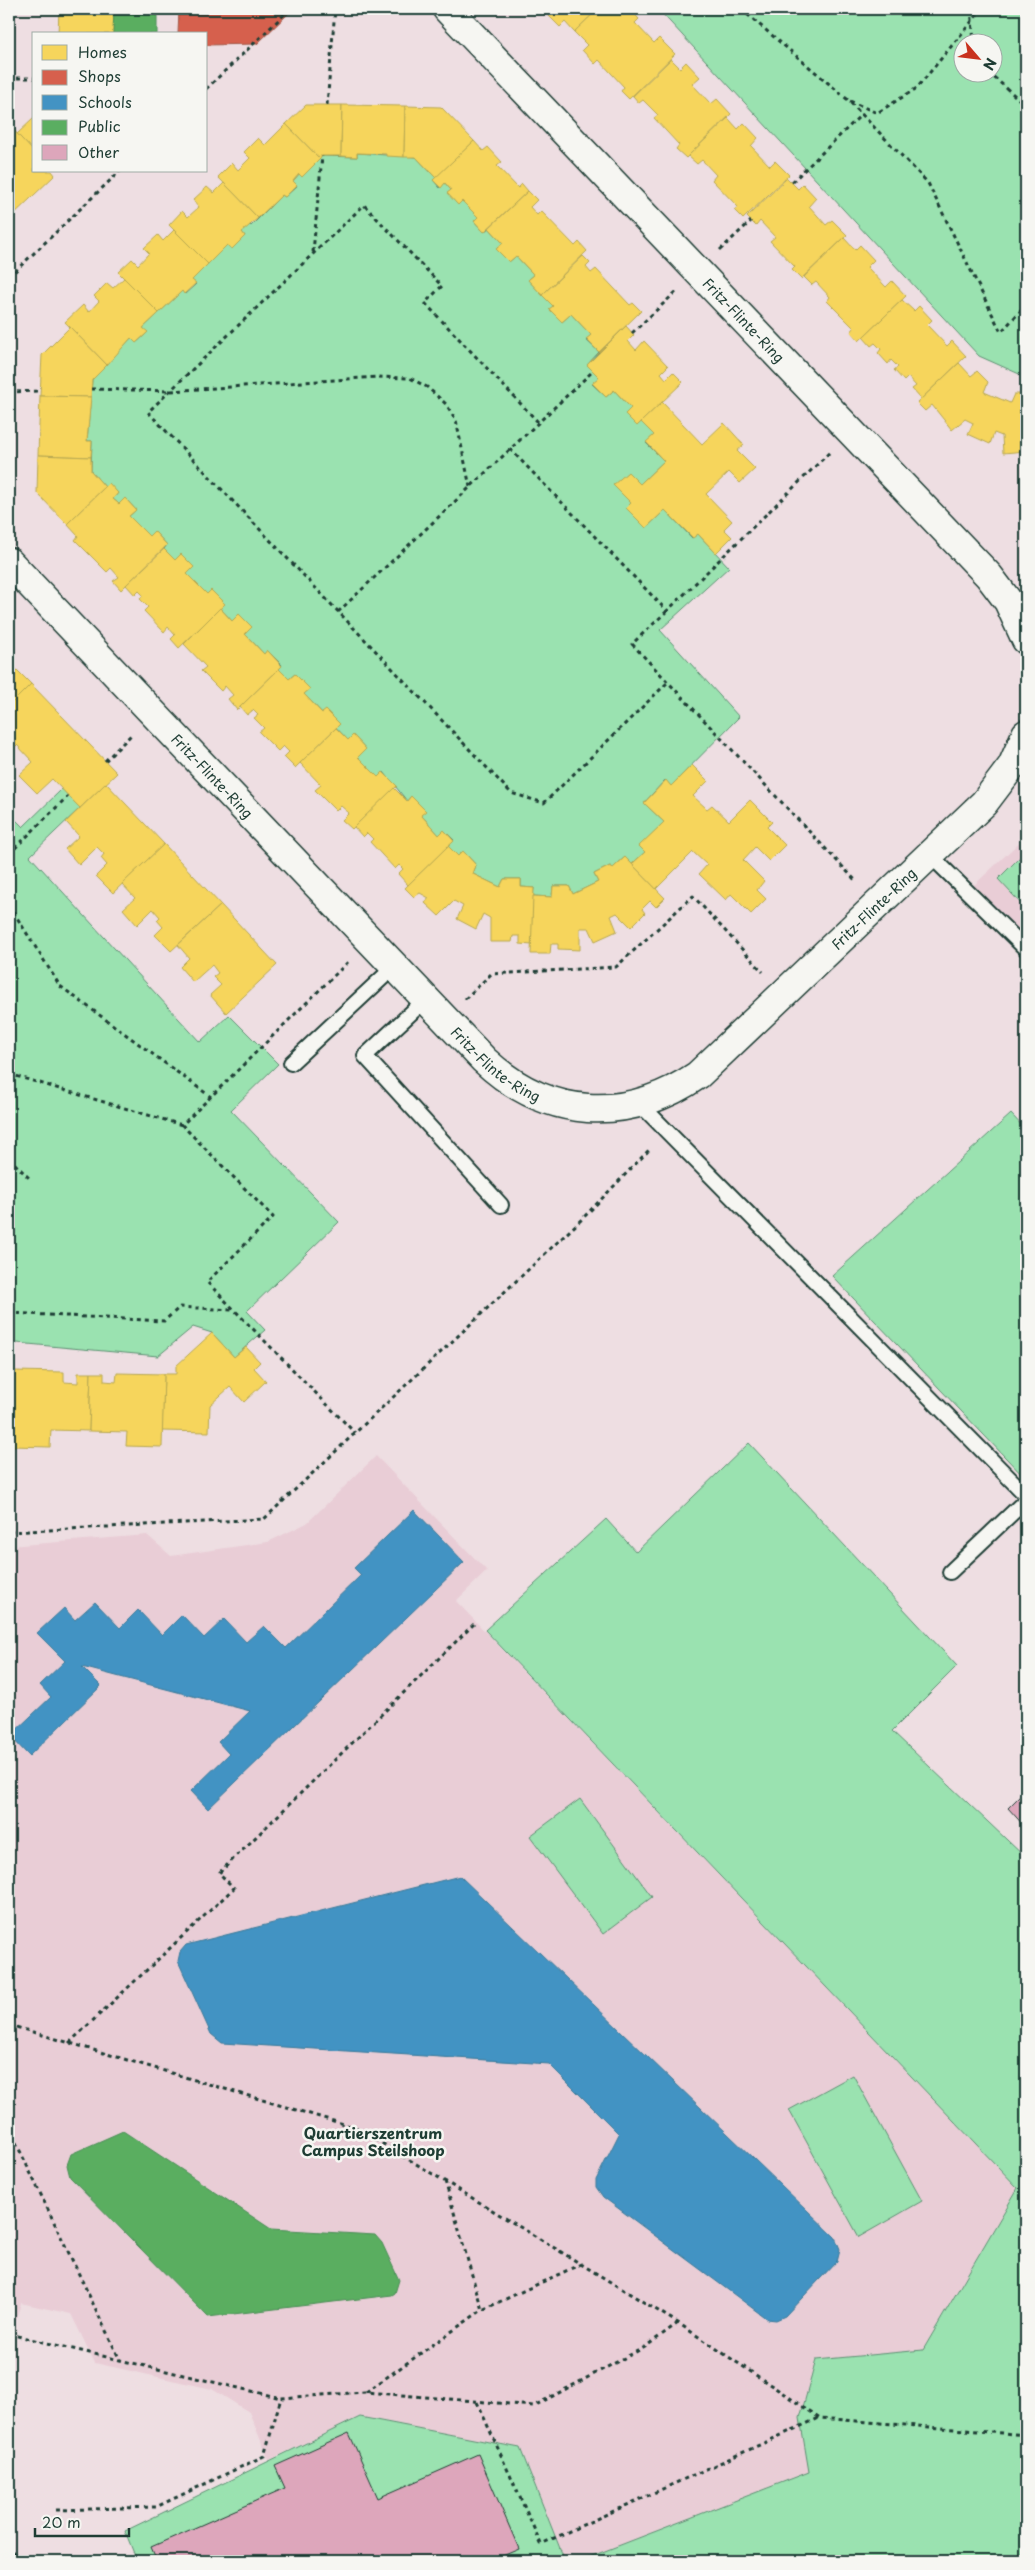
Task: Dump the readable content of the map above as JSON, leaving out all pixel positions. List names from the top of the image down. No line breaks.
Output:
{"streets":{"street":["Fritz-Flinte-Ring"]},"districts":["Quartierszentrum Campus Steilshoop"],"legend":["Homes","Shops","Schools","Public","Other"],"scale_bar":"20 m","north":"bottom right"}
